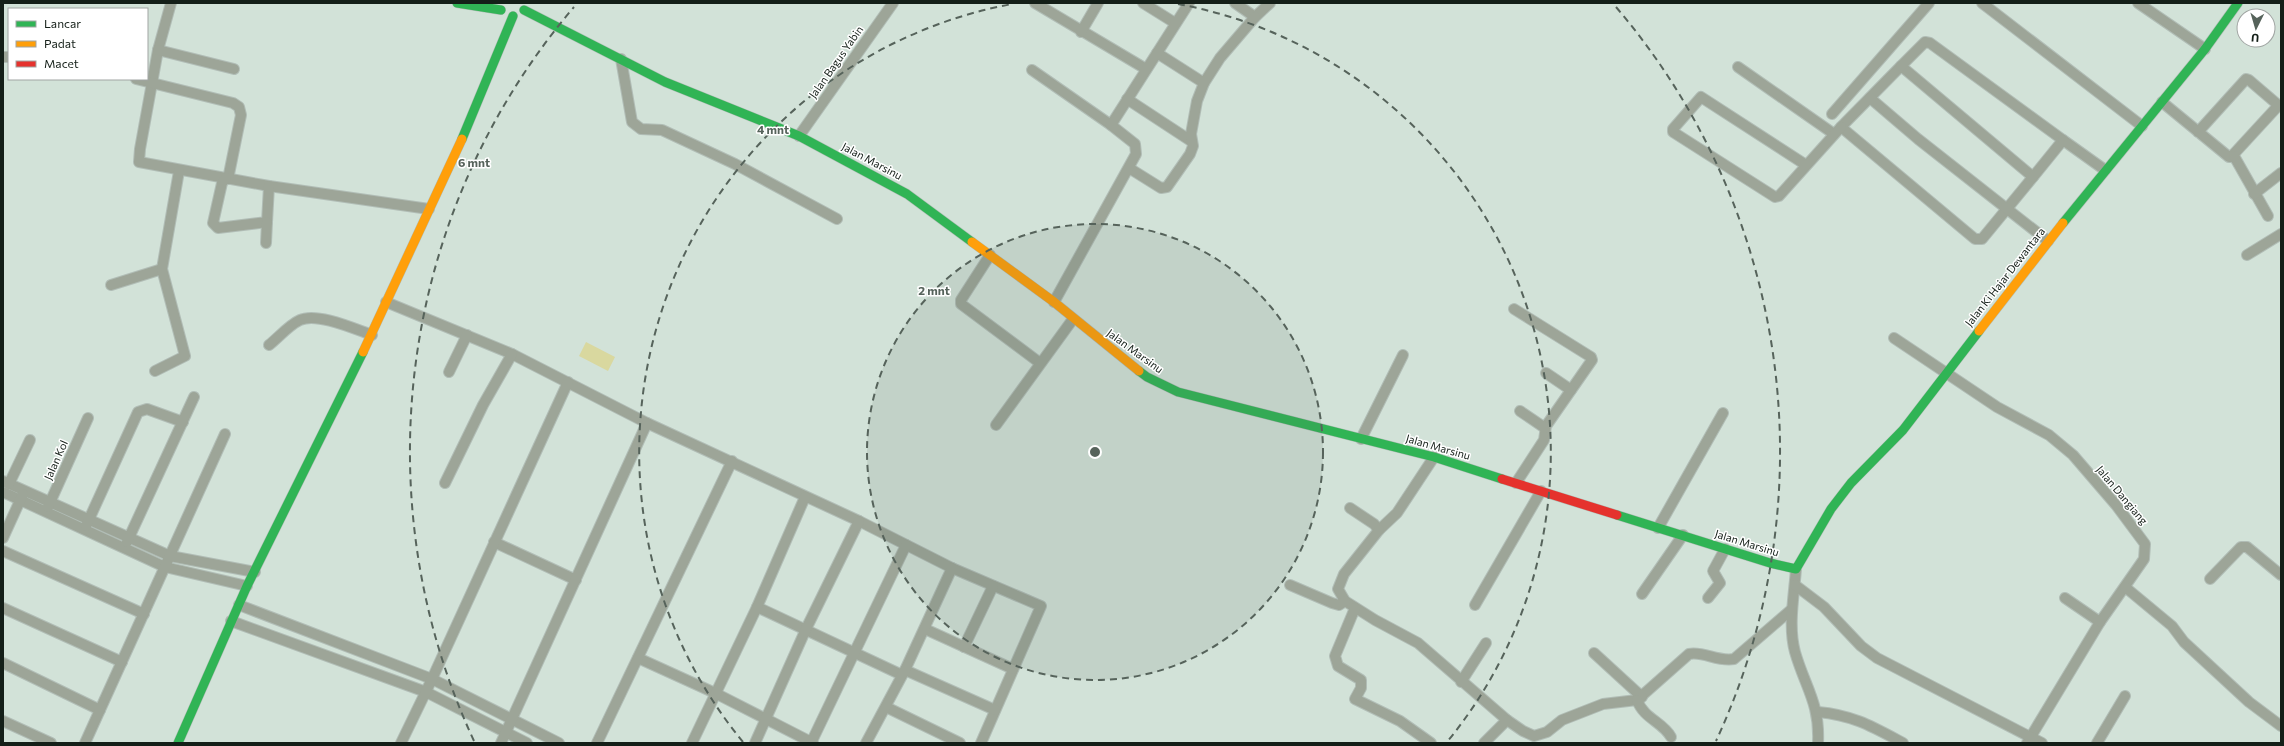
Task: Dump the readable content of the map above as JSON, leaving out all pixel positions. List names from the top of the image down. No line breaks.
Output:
{"streets":{"street":["Jalan Bagus Yabin","Jalan Marsinu","Jalan Ki Hajar Dewantara","Jalan Kol","Jalan Dangiang"]},"crossings":[["Jalan Bagus Yabin","Jalan Marsinu"],["Jalan Marsinu","Jalan Ki Hajar Dewantara"],["Jalan Ki Hajar Dewantara","Jalan Dangiang"]],"legend":["Lancar","Padat","Macet"],"north":"bottom","rings":["4 mnt","6 mnt","2 mnt"]}
